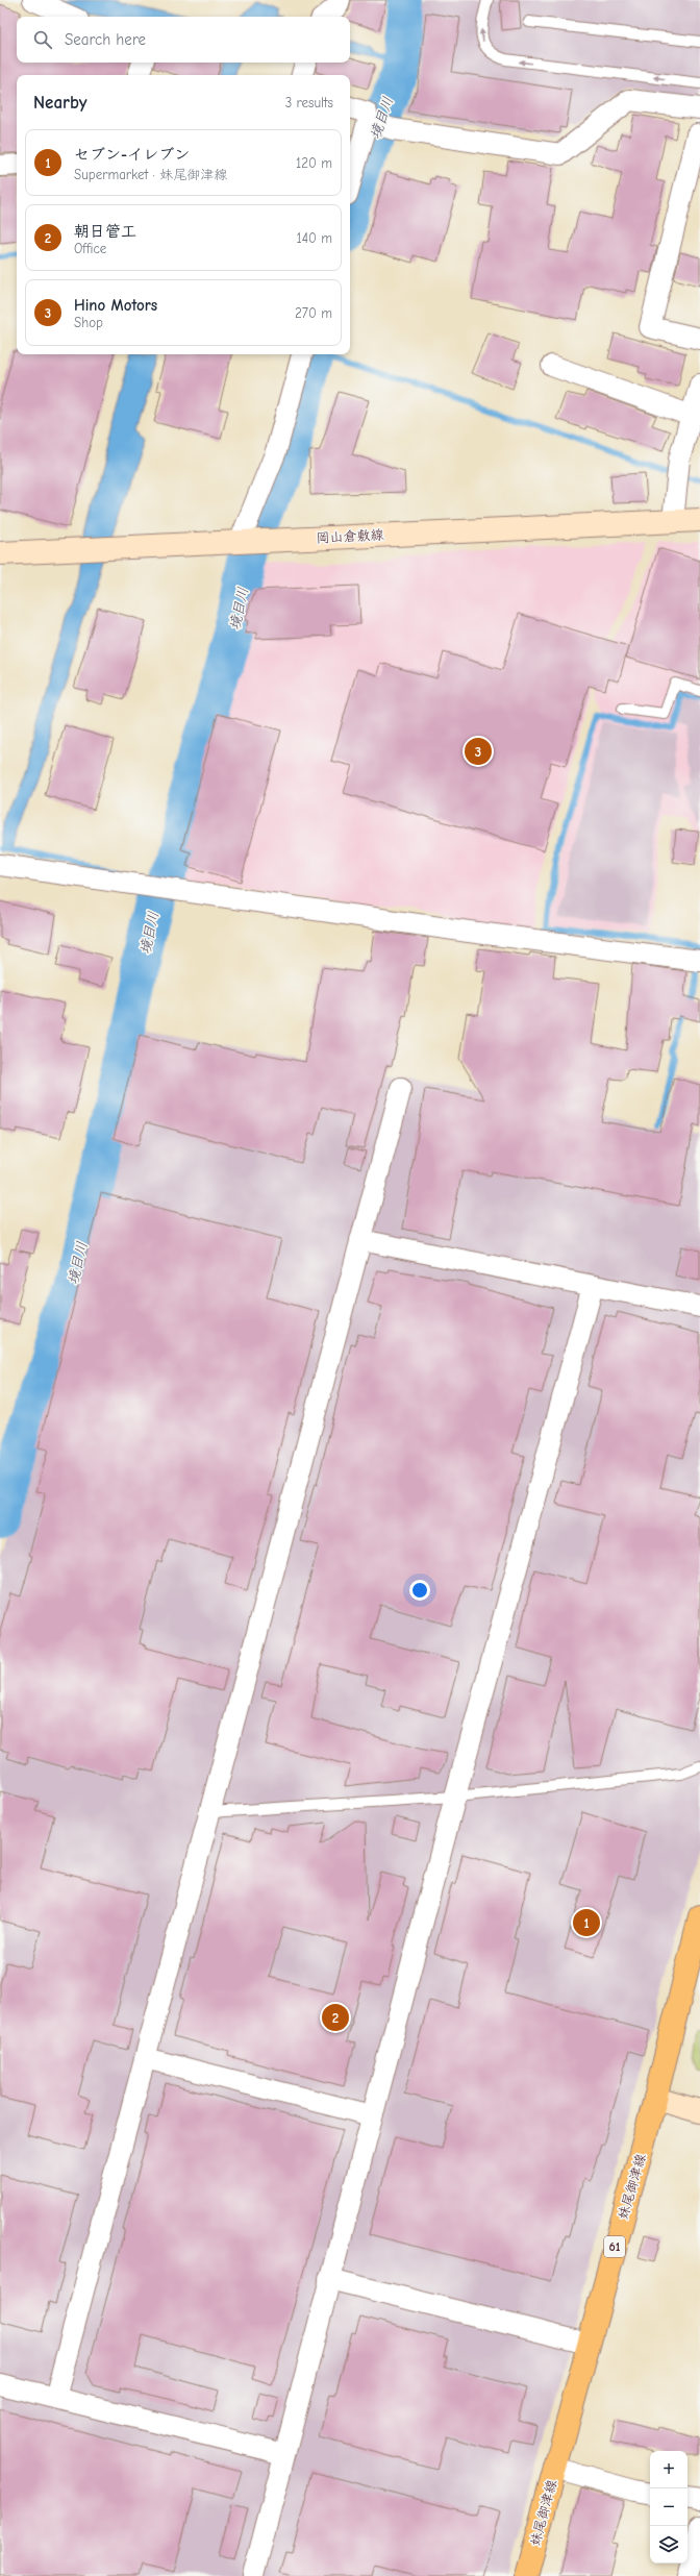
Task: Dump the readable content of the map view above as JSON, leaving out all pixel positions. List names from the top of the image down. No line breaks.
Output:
{"streets":{"main road":["岡山倉敷線","妹尾御津線","61"]},"water":["境目川"],"page":{"search":"Search here","heading":["Nearby","3 results"],"list":[{"mark":"1","name":"セブン-イレブン","note":"Supermarket · 妹尾御津線","value":"120 m"},{"mark":"2","name":"朝日管工","note":"Office","value":"140 m"},{"mark":"3","name":"Hino Motors","note":"Shop","value":"270 m"}],"pins":["3","1","2"],"map_buttons":["+","−"]}}
